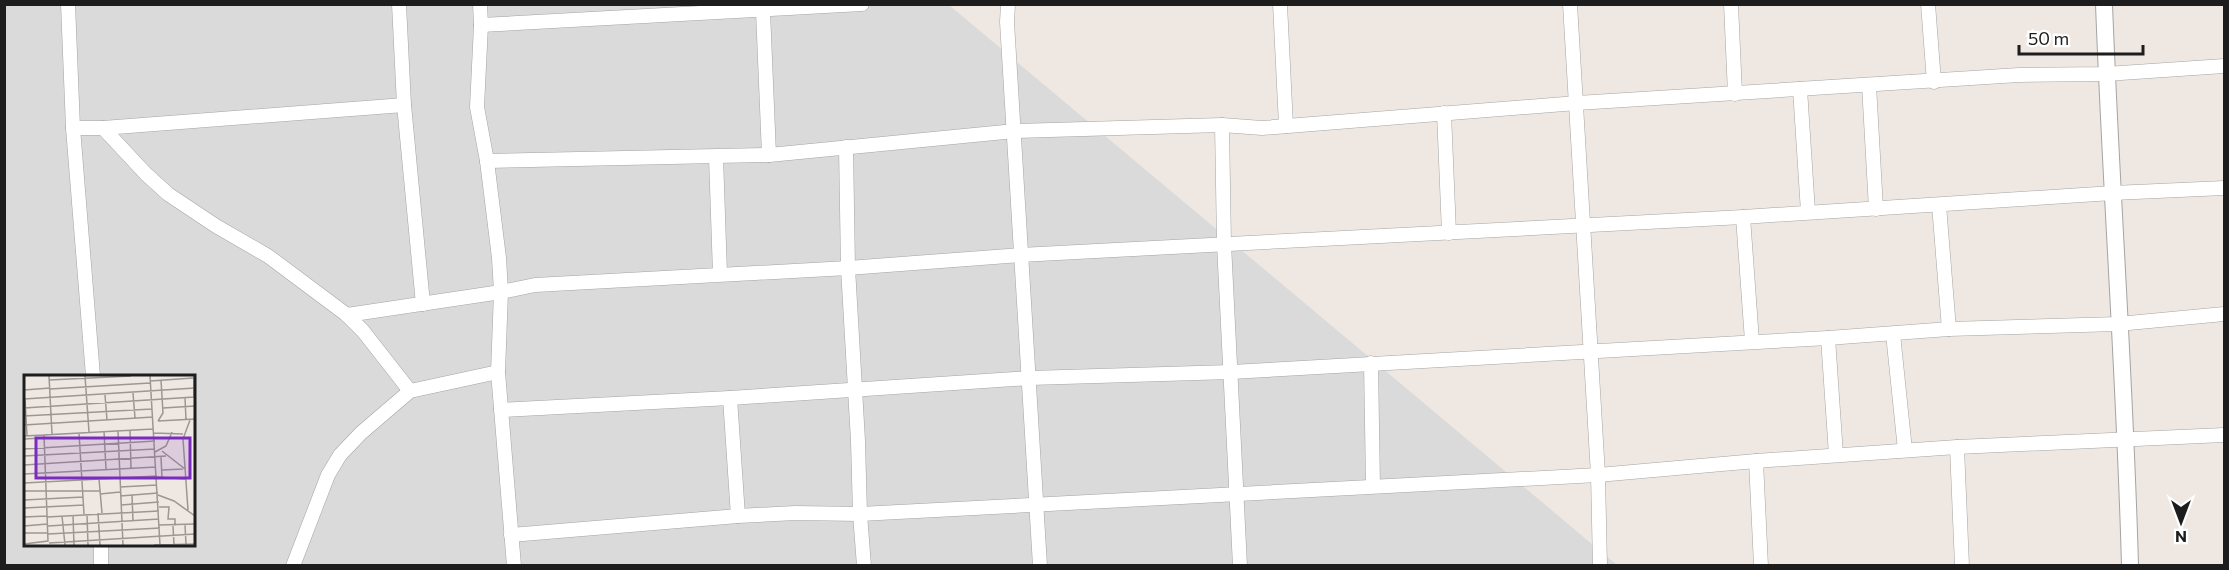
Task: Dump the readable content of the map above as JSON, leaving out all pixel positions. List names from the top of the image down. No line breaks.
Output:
{"scale_bar":"50 m","north":"bottom"}
